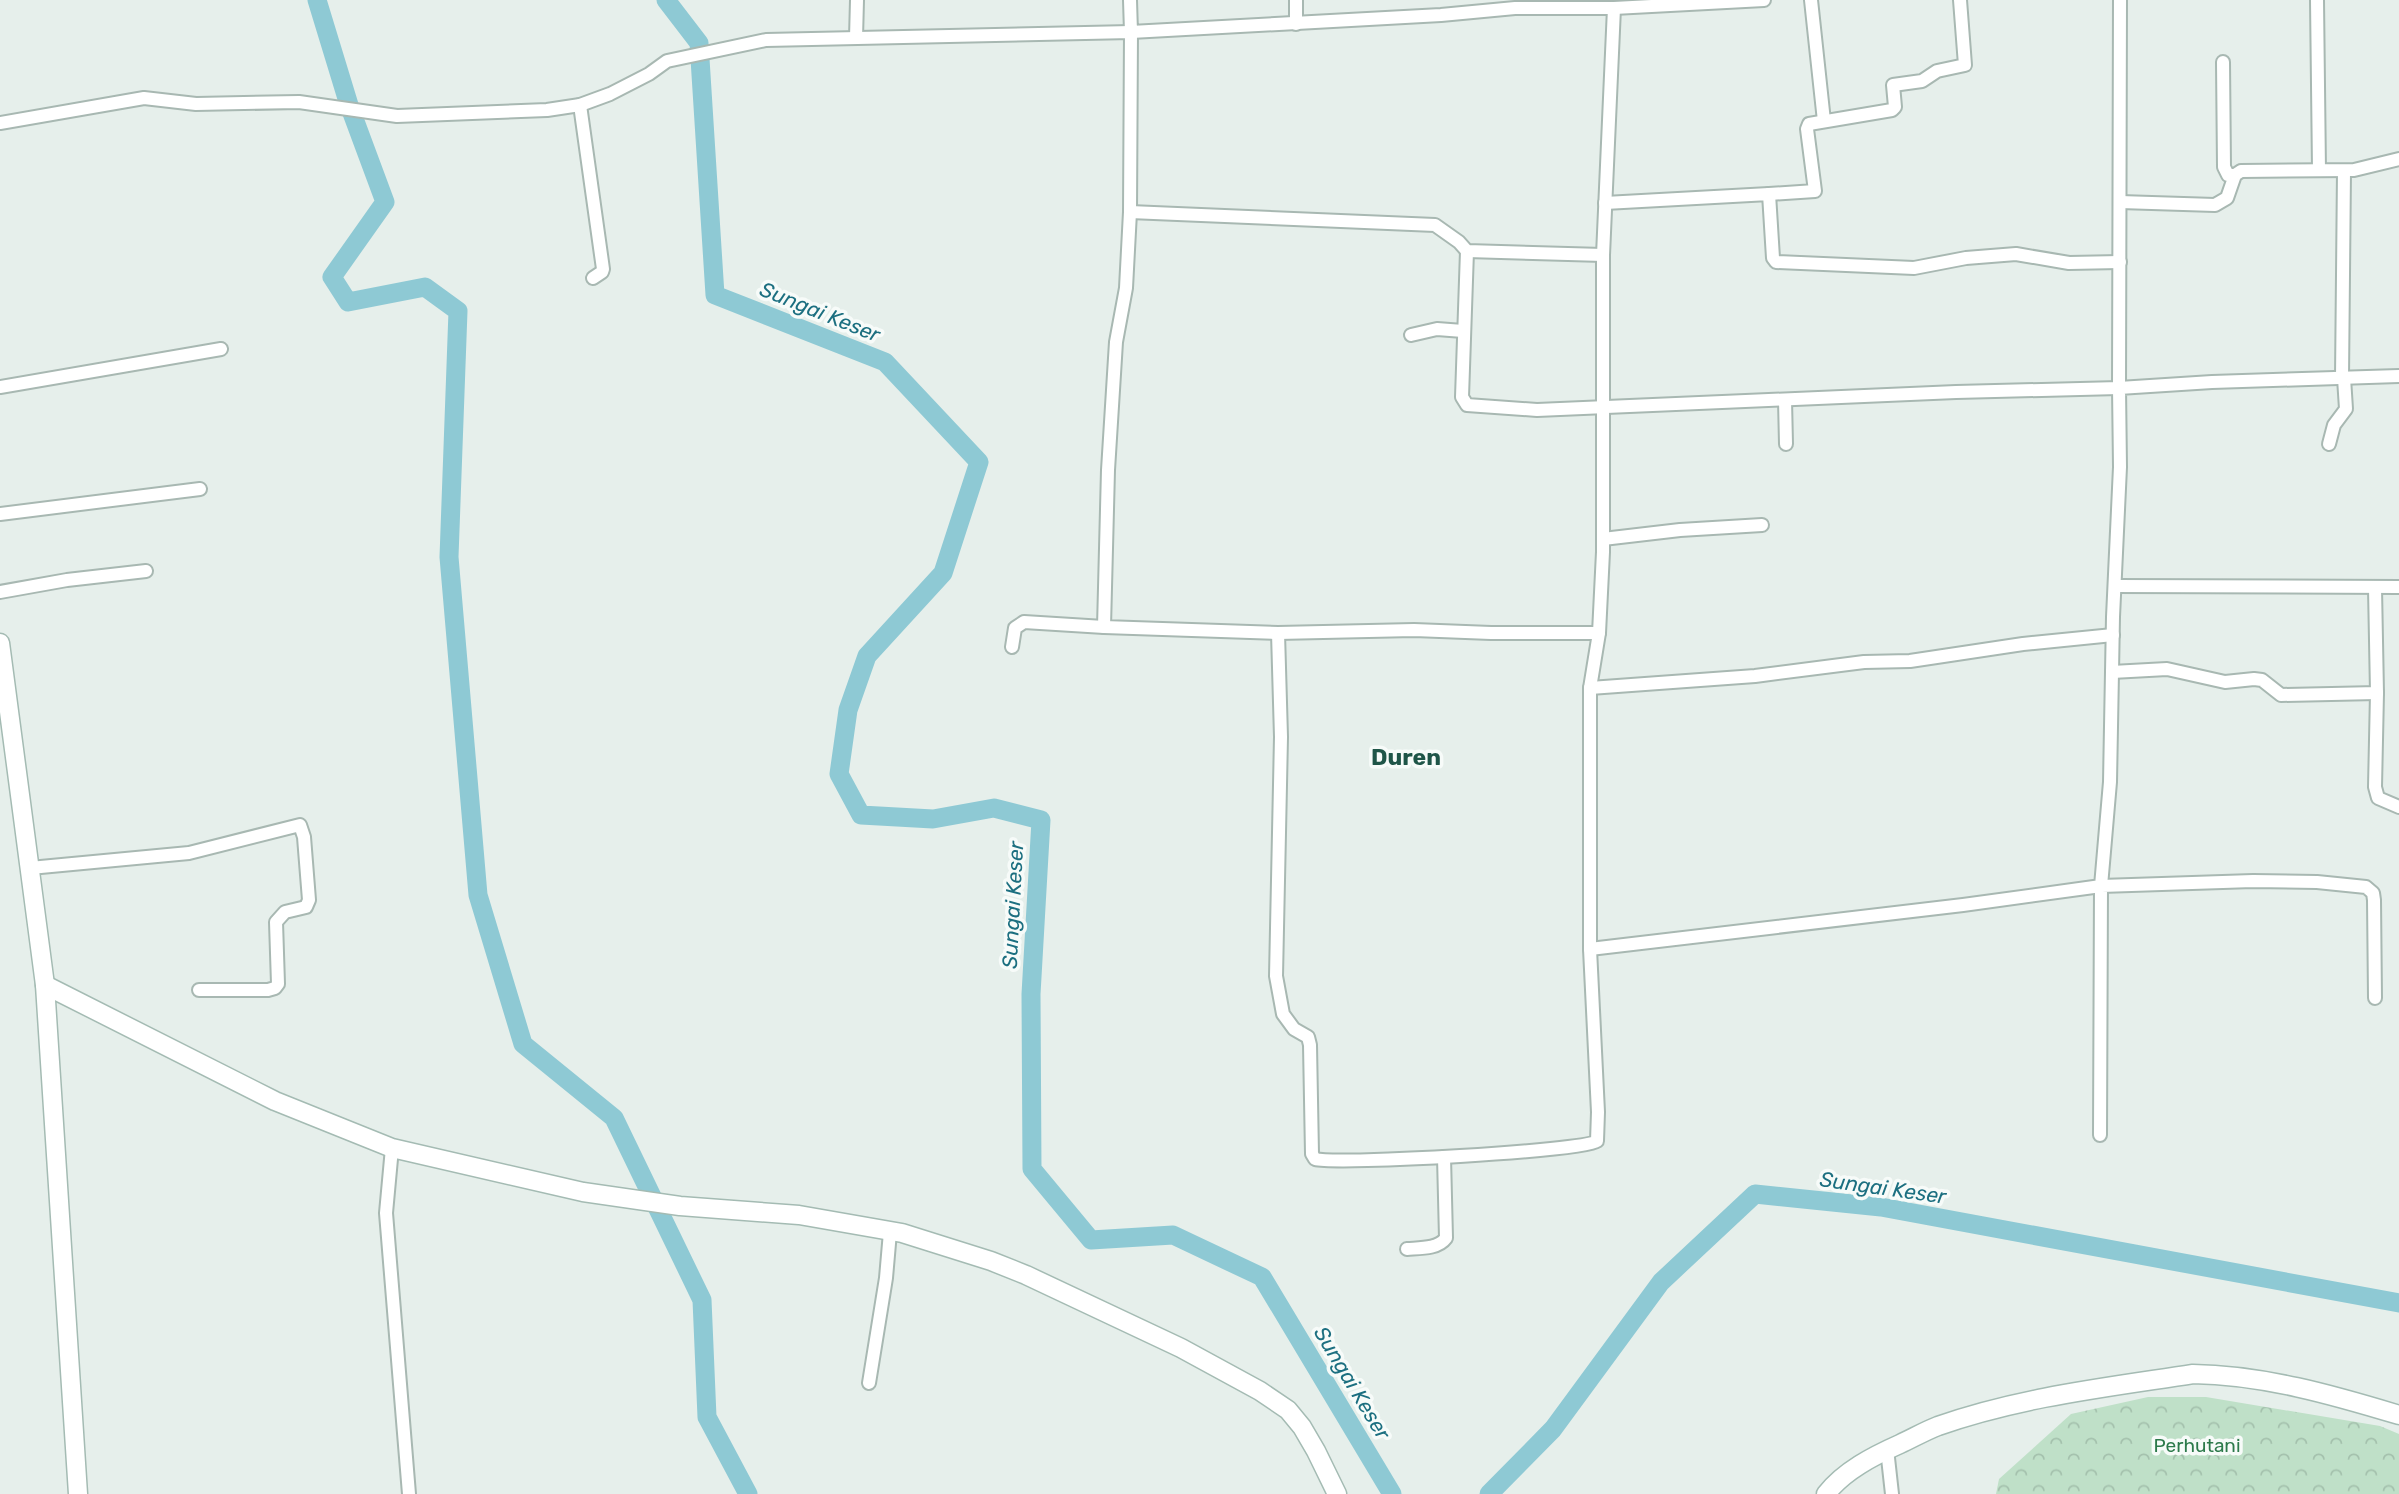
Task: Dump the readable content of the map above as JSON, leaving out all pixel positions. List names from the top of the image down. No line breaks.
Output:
{"districts":["Duren"],"water":["Sungai Keser"],"parks":["Perhutani"]}
